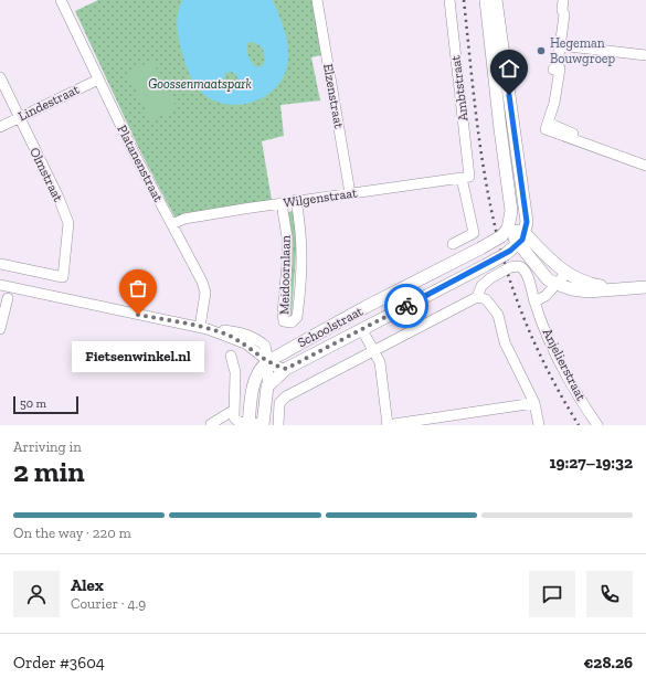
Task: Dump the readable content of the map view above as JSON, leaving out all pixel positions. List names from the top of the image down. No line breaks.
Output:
{"streets":{"main road":["Schoolstraat"],"street":["Ambtstraat","Elzenstraat","Lindestraat","Platanenstraat","Olmstraat","Wilgenstraat","Meidoornlaan","Anjelierstraat"]},"crossings":[["Ambtstraat","Wilgenstraat"],["Elzenstraat","Wilgenstraat"],["Lindestraat","Platanenstraat"],["Lindestraat","Olmstraat"],["Platanenstraat","Wilgenstraat"],["Wilgenstraat","Meidoornlaan"]],"parks":["Goossenmaatspark"],"places":["Hegeman Bouwgroep","Fietsenwinkel.nl"],"scale_bar":"50 m","page":{"bubble":"Fietsenwinkel.nl","scale":"50 m","heading":["2 min","Arriving in","19:27–19:32"],"panel":["Alex","Courier · 4.9","Order #3604","€28.26"],"bar":"On the way · 220 m"}}
